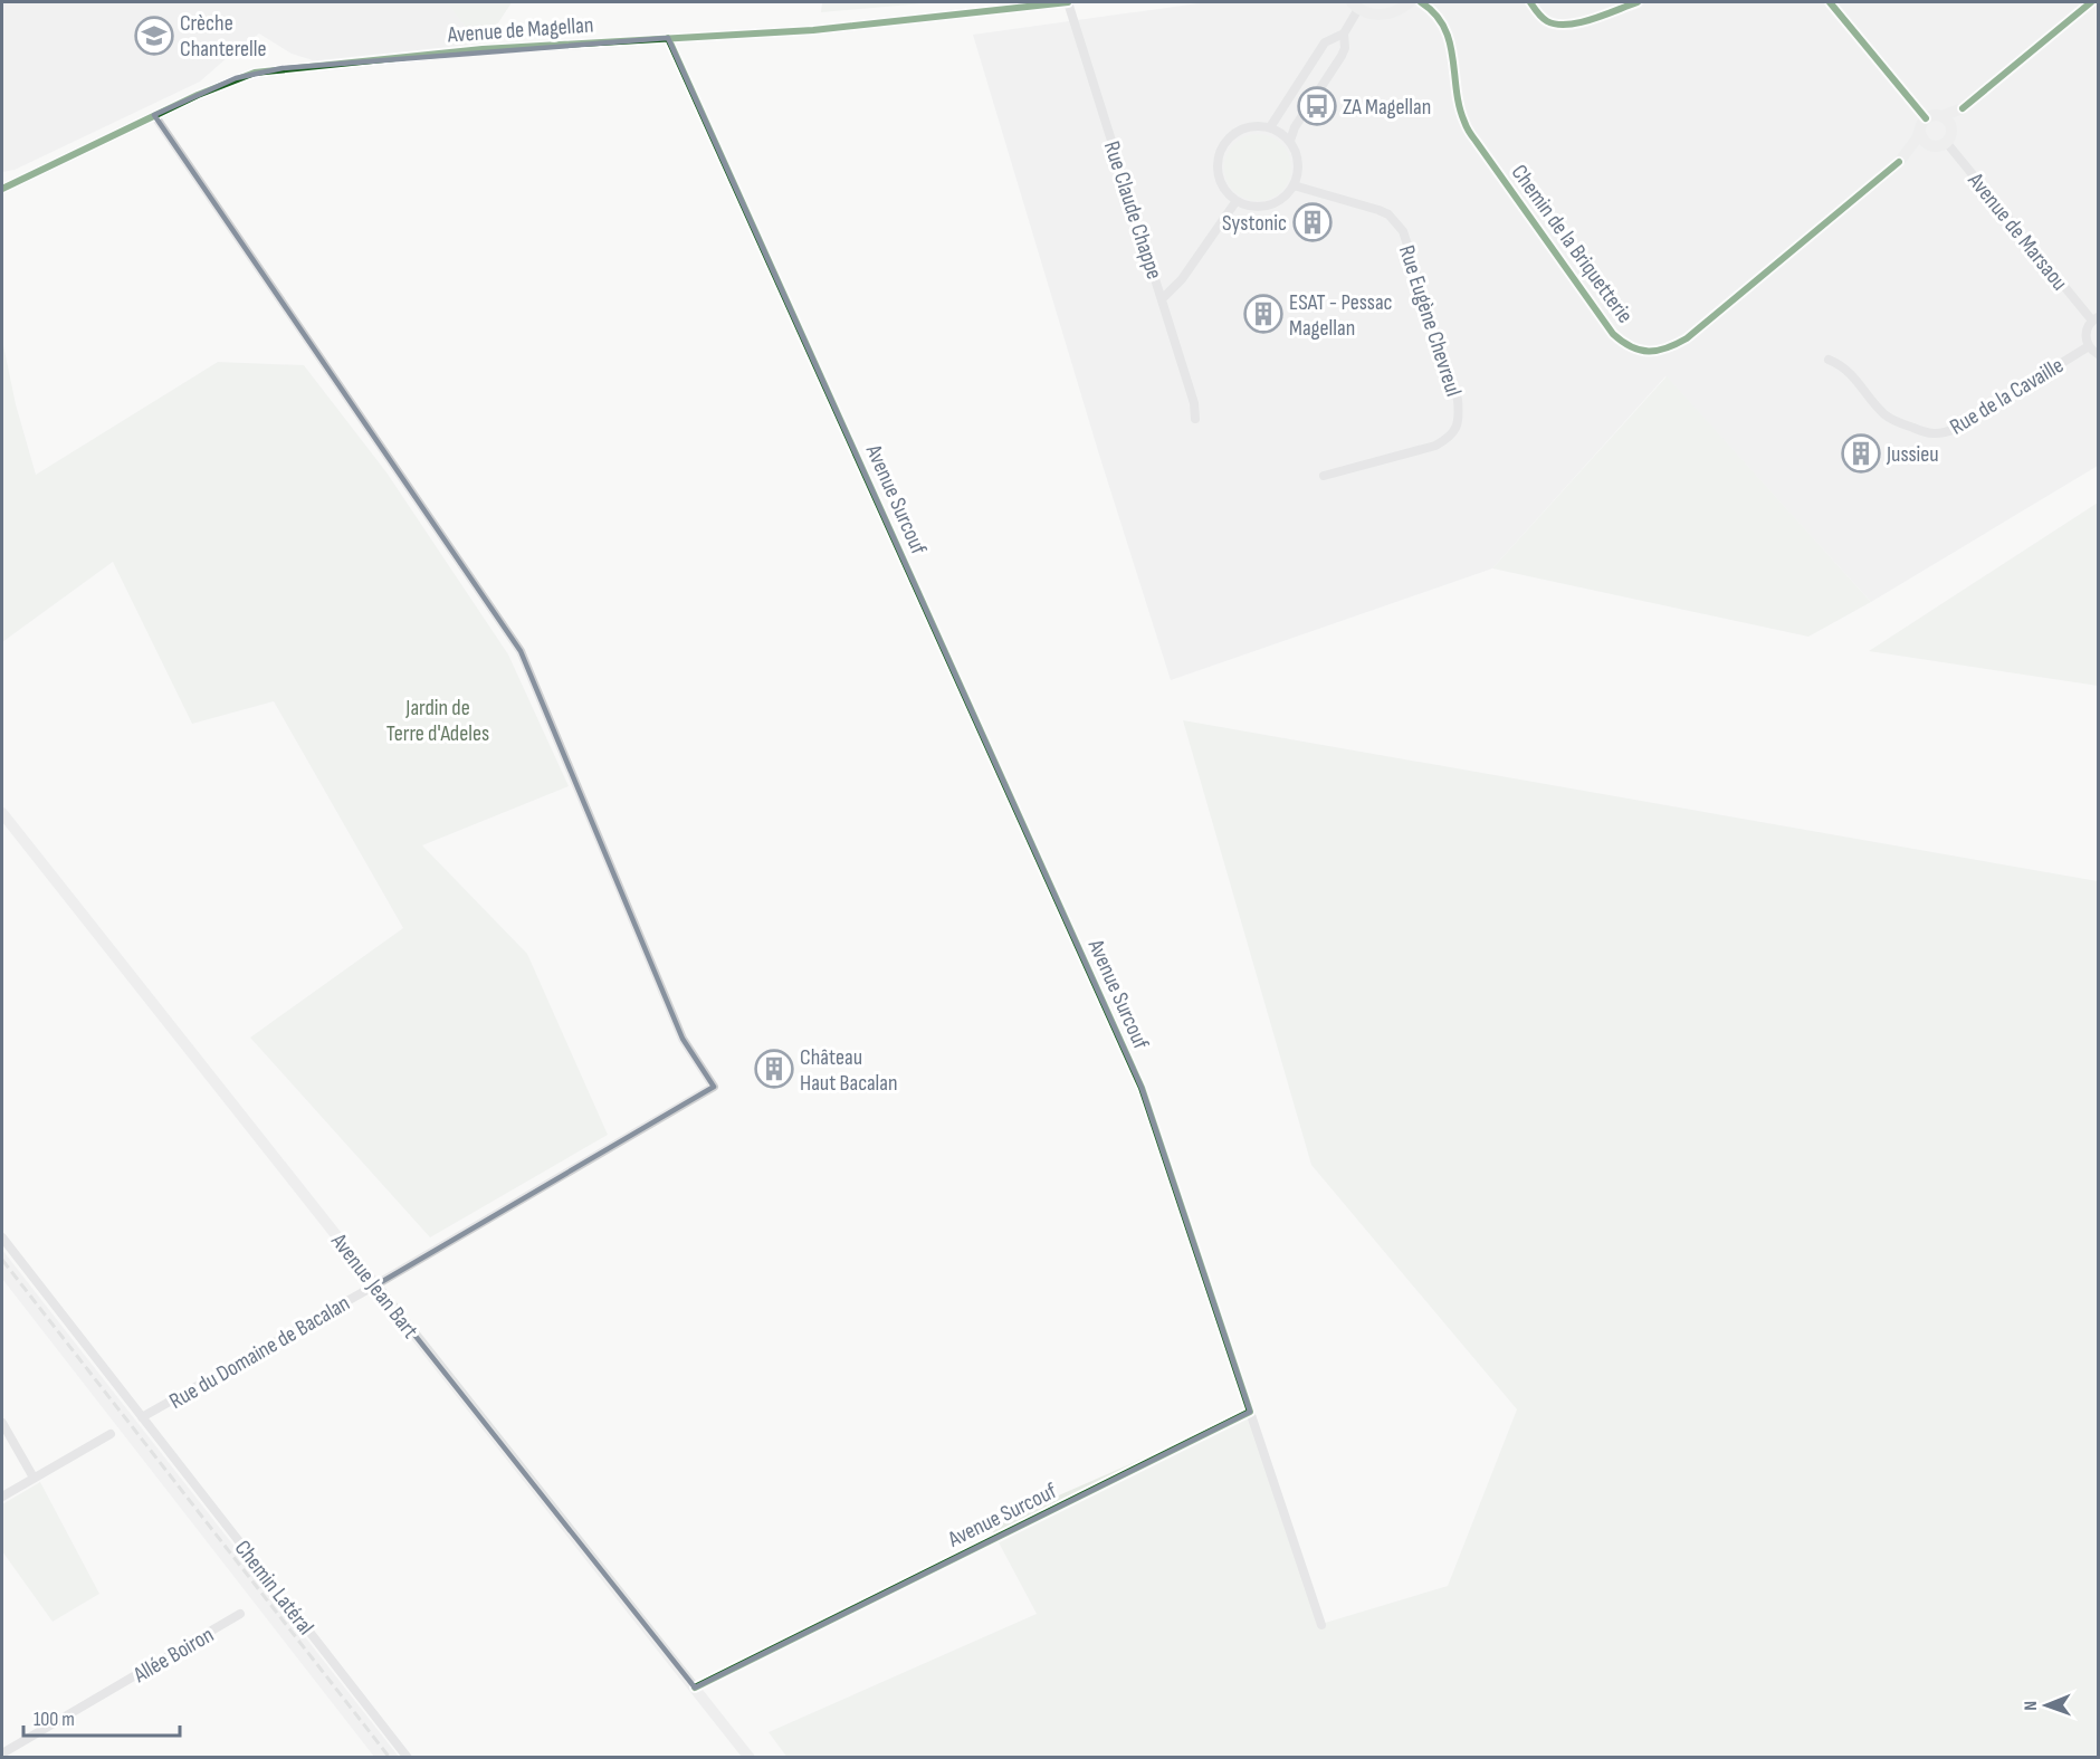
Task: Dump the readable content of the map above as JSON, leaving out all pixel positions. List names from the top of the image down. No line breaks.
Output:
{"streets":{"street":["Avenue de Magellan","Rue Claude Chappe","Avenue de Marsaou","Chemin de la Briquetterie","Rue Eugène Chevreul","Rue de la Cavaille","Avenue Surcouf","Avenue Jean Bart","Rue du Domaine de Bacalan","Chemin Latéral","Allée Boiron"]},"crossings":[["Avenue de Magellan","Rue Claude Chappe"],["Avenue de Magellan","Avenue Surcouf"],["Avenue de Magellan","Rue du Domaine de Bacalan"],["Avenue de Marsaou","Chemin de la Briquetterie"],["Avenue Surcouf","Avenue Jean Bart"],["Avenue Jean Bart","Rue du Domaine de Bacalan"],["Rue du Domaine de Bacalan","Chemin Latéral"]],"parks":["Jardin de Terre d'Adeles"],"places":{"school or university":["Crèche Chanterelle"],"bus stop":["ZA Magellan"],"building":["Systonic","ESAT - Pessac Magellan","Jussieu","Château Haut Bacalan"]},"scale_bar":"100 m","north":"left"}
